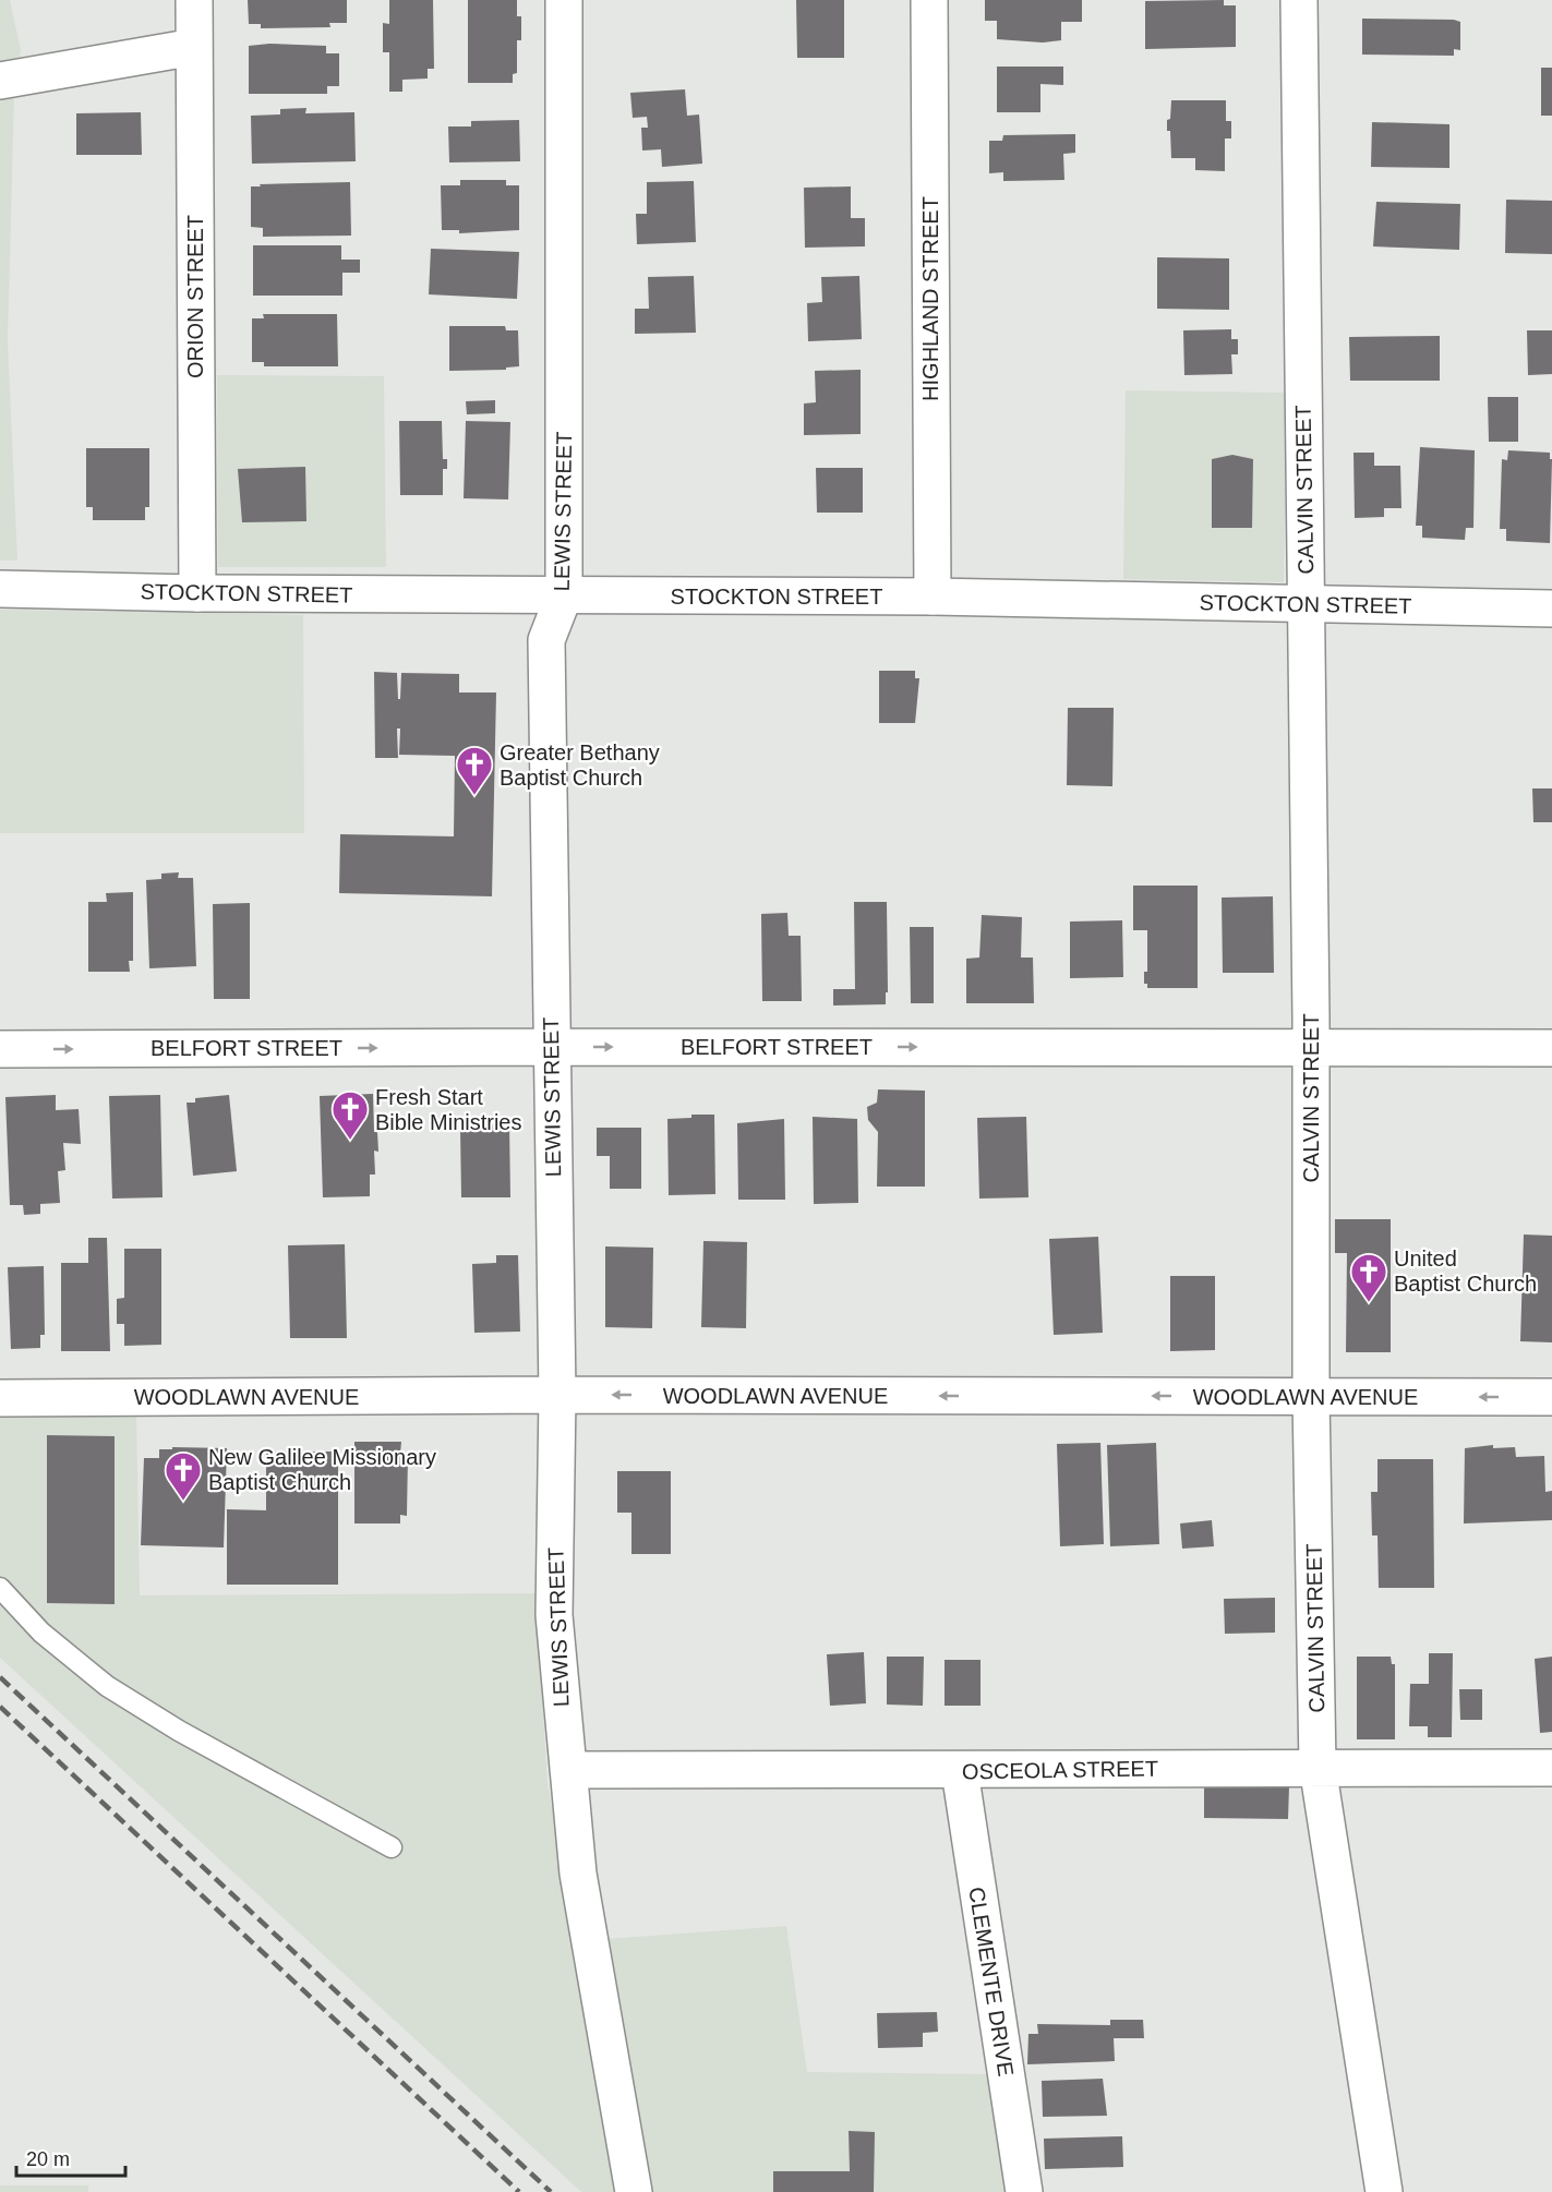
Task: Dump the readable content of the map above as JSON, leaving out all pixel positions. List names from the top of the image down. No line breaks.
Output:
{"streets":{"street":["ORION STREET","HIGHLAND STREET","CALVIN STREET","LEWIS STREET","STOCKTON STREET","BELFORT STREET","WOODLAWN AVENUE","OSCEOLA STREET","CLEMENTE DRIVE"]},"crossings":[["ORION STREET","STOCKTON STREET"],["HIGHLAND STREET","STOCKTON STREET"],["CALVIN STREET","STOCKTON STREET"],["CALVIN STREET","BELFORT STREET"],["CALVIN STREET","WOODLAWN AVENUE"],["CALVIN STREET","OSCEOLA STREET"],["LEWIS STREET","STOCKTON STREET"],["LEWIS STREET","BELFORT STREET"],["LEWIS STREET","WOODLAWN AVENUE"],["LEWIS STREET","OSCEOLA STREET"],["OSCEOLA STREET","CLEMENTE DRIVE"]],"one_way":["BELFORT STREET","WOODLAWN AVENUE"],"places":{"church":["Greater Bethany Baptist Church","Fresh Start Bible Ministries","United Baptist Church","New Galilee Missionary Baptist Church"]},"scale_bar":"20 m"}
